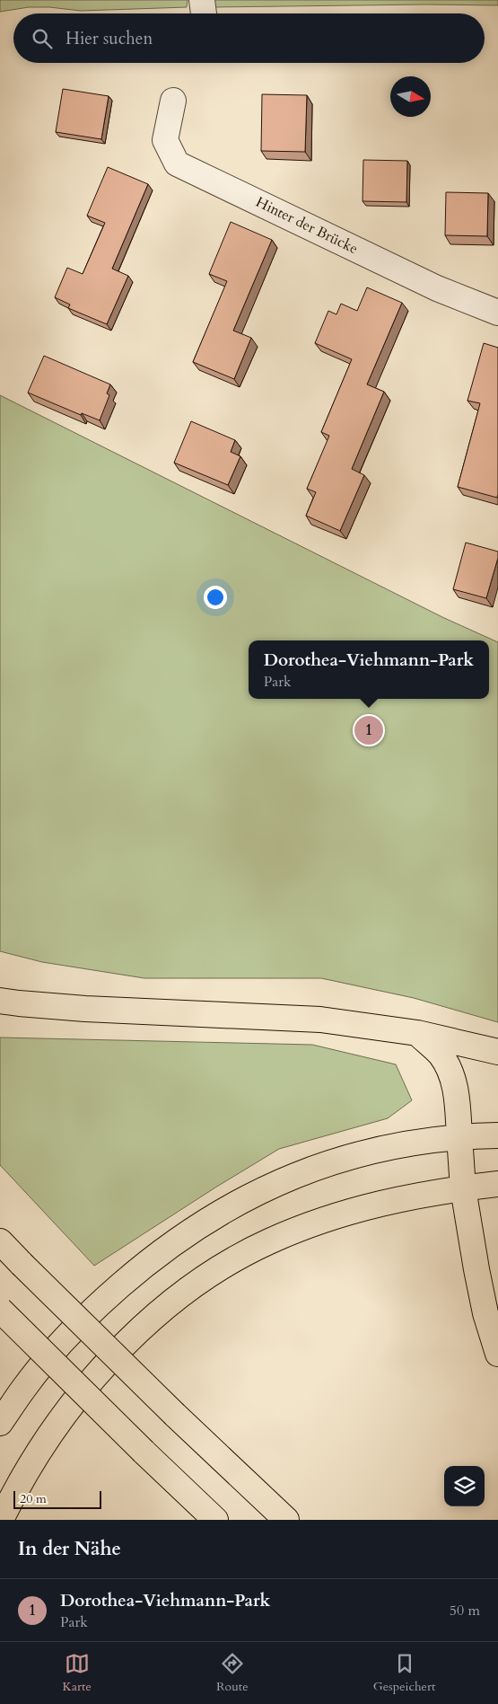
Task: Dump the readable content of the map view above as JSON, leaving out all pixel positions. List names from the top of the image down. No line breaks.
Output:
{"streets":{"street":["Hinter der Brücke"]},"scale_bar":"20 m","north":"right","page":{"search":"Hier suchen","popup":["Dorothea-Viehmann-Park","Park"],"pins":"1","scale":"20 m","heading":"In der Nähe","list":[{"mark":"1","name":"Dorothea-Viehmann-Park","note":"Park","value":"50 m"}],"nav":["Karte","Route","Gespeichert"]}}
